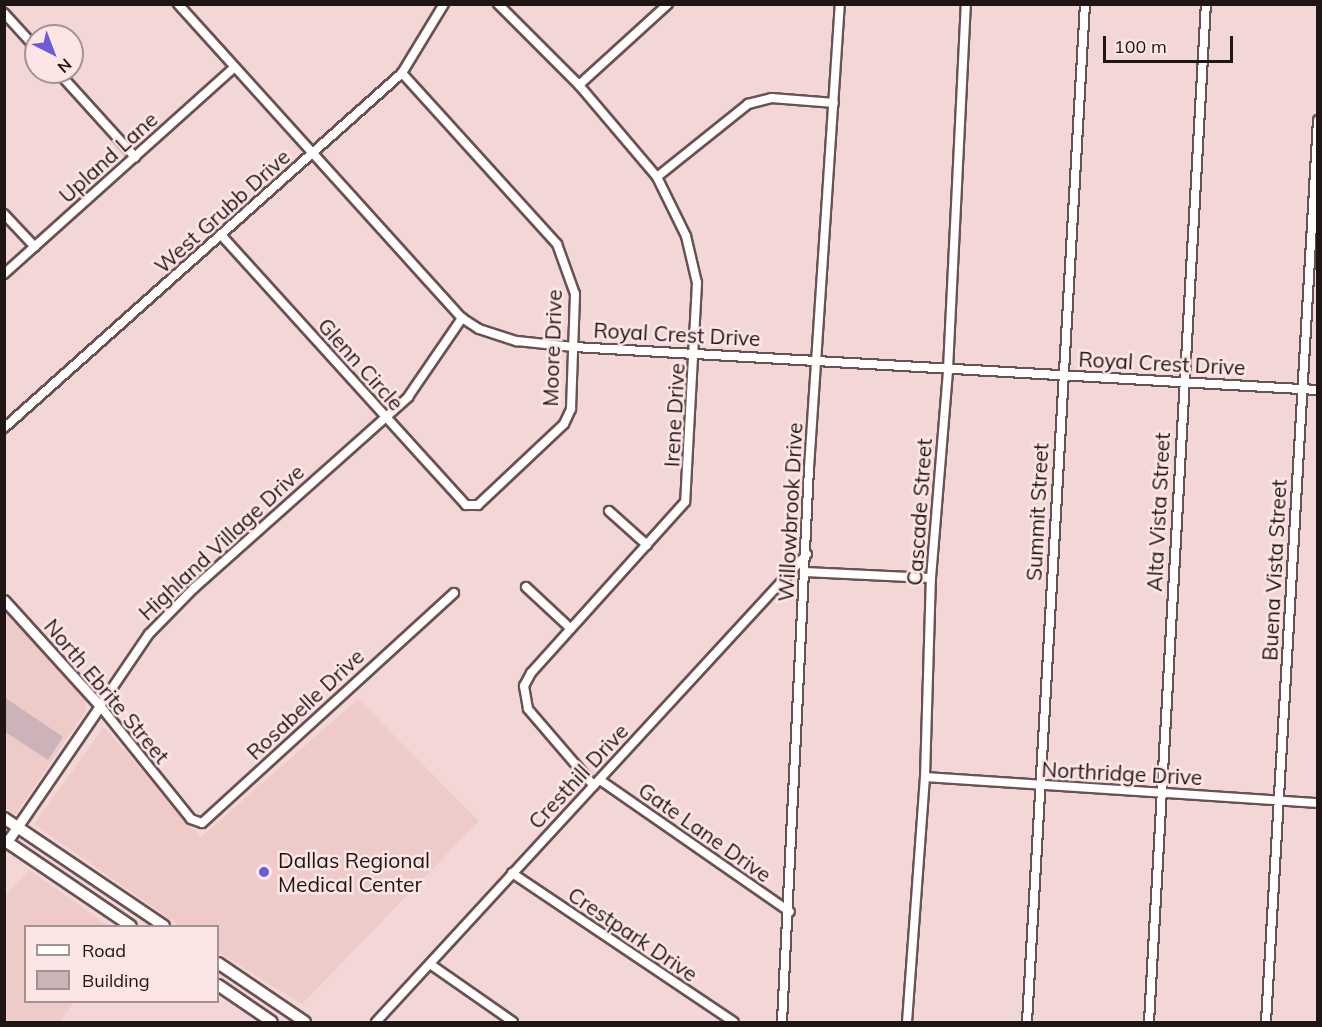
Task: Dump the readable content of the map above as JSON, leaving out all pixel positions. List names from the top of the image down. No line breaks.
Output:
{"streets":{"street":["Upland Lane","West Grubb Drive","Royal Crest Drive","Moore Drive","Glenn Circle","Irene Drive","Willowbrook Drive","Cascade Street","Summit Street","Alta Vista Street","Highland Village Drive","Buena Vista Street","North Ebrite Street","Rosabelle Drive","Northridge Drive","Cresthill Drive","Gate Lane Drive","Crestpark Drive"]},"crossings":[["Upland Lane","Royal Crest Drive"],["West Grubb Drive","Royal Crest Drive"],["West Grubb Drive","Moore Drive"],["West Grubb Drive","Glenn Circle"],["Royal Crest Drive","Moore Drive"],["Royal Crest Drive","Irene Drive"],["Royal Crest Drive","Willowbrook Drive"],["Royal Crest Drive","Cascade Street"],["Royal Crest Drive","Summit Street"],["Royal Crest Drive","Alta Vista Street"],["Royal Crest Drive","Highland Village Drive"],["Royal Crest Drive","Buena Vista Street"],["Moore Drive","Glenn Circle"],["Glenn Circle","Highland Village Drive"],["Irene Drive","Gate Lane Drive"],["Willowbrook Drive","Cresthill Drive"],["Willowbrook Drive","Gate Lane Drive"],["Cascade Street","Northridge Drive"],["Summit Street","Northridge Drive"],["Alta Vista Street","Northridge Drive"],["Highland Village Drive","North Ebrite Street"],["Buena Vista Street","Northridge Drive"],["North Ebrite Street","Rosabelle Drive"],["Cresthill Drive","Gate Lane Drive"],["Cresthill Drive","Crestpark Drive"]],"places":["Dallas Regional Medical Center"],"legend":["Road","Building"],"scale_bar":"100 m","north":"bottom right"}
